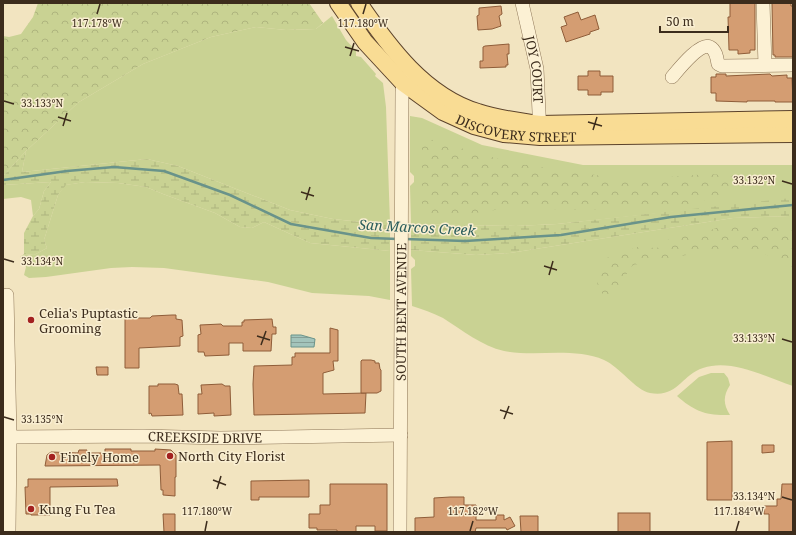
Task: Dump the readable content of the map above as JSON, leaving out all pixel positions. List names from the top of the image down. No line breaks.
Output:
{"streets":{"main road":["DISCOVERY STREET"],"street":["JOY COURT","SOUTH BENT AVENUE","CREEKSIDE DRIVE"]},"crossings":[["JOY COURT","DISCOVERY STREET"],["DISCOVERY STREET","SOUTH BENT AVENUE"],["SOUTH BENT AVENUE","CREEKSIDE DRIVE"]],"water":["San Marcos Creek"],"places":["Celia's Puptastic Grooming","North City Florist","Finely Home","Kung Fu Tea"],"scale_bar":"50 m","coordinates":["117.178°W","117.180°W","33.133°N","33.132°N","33.134°N","33.135°N","117.182°W","117.184°W"]}
